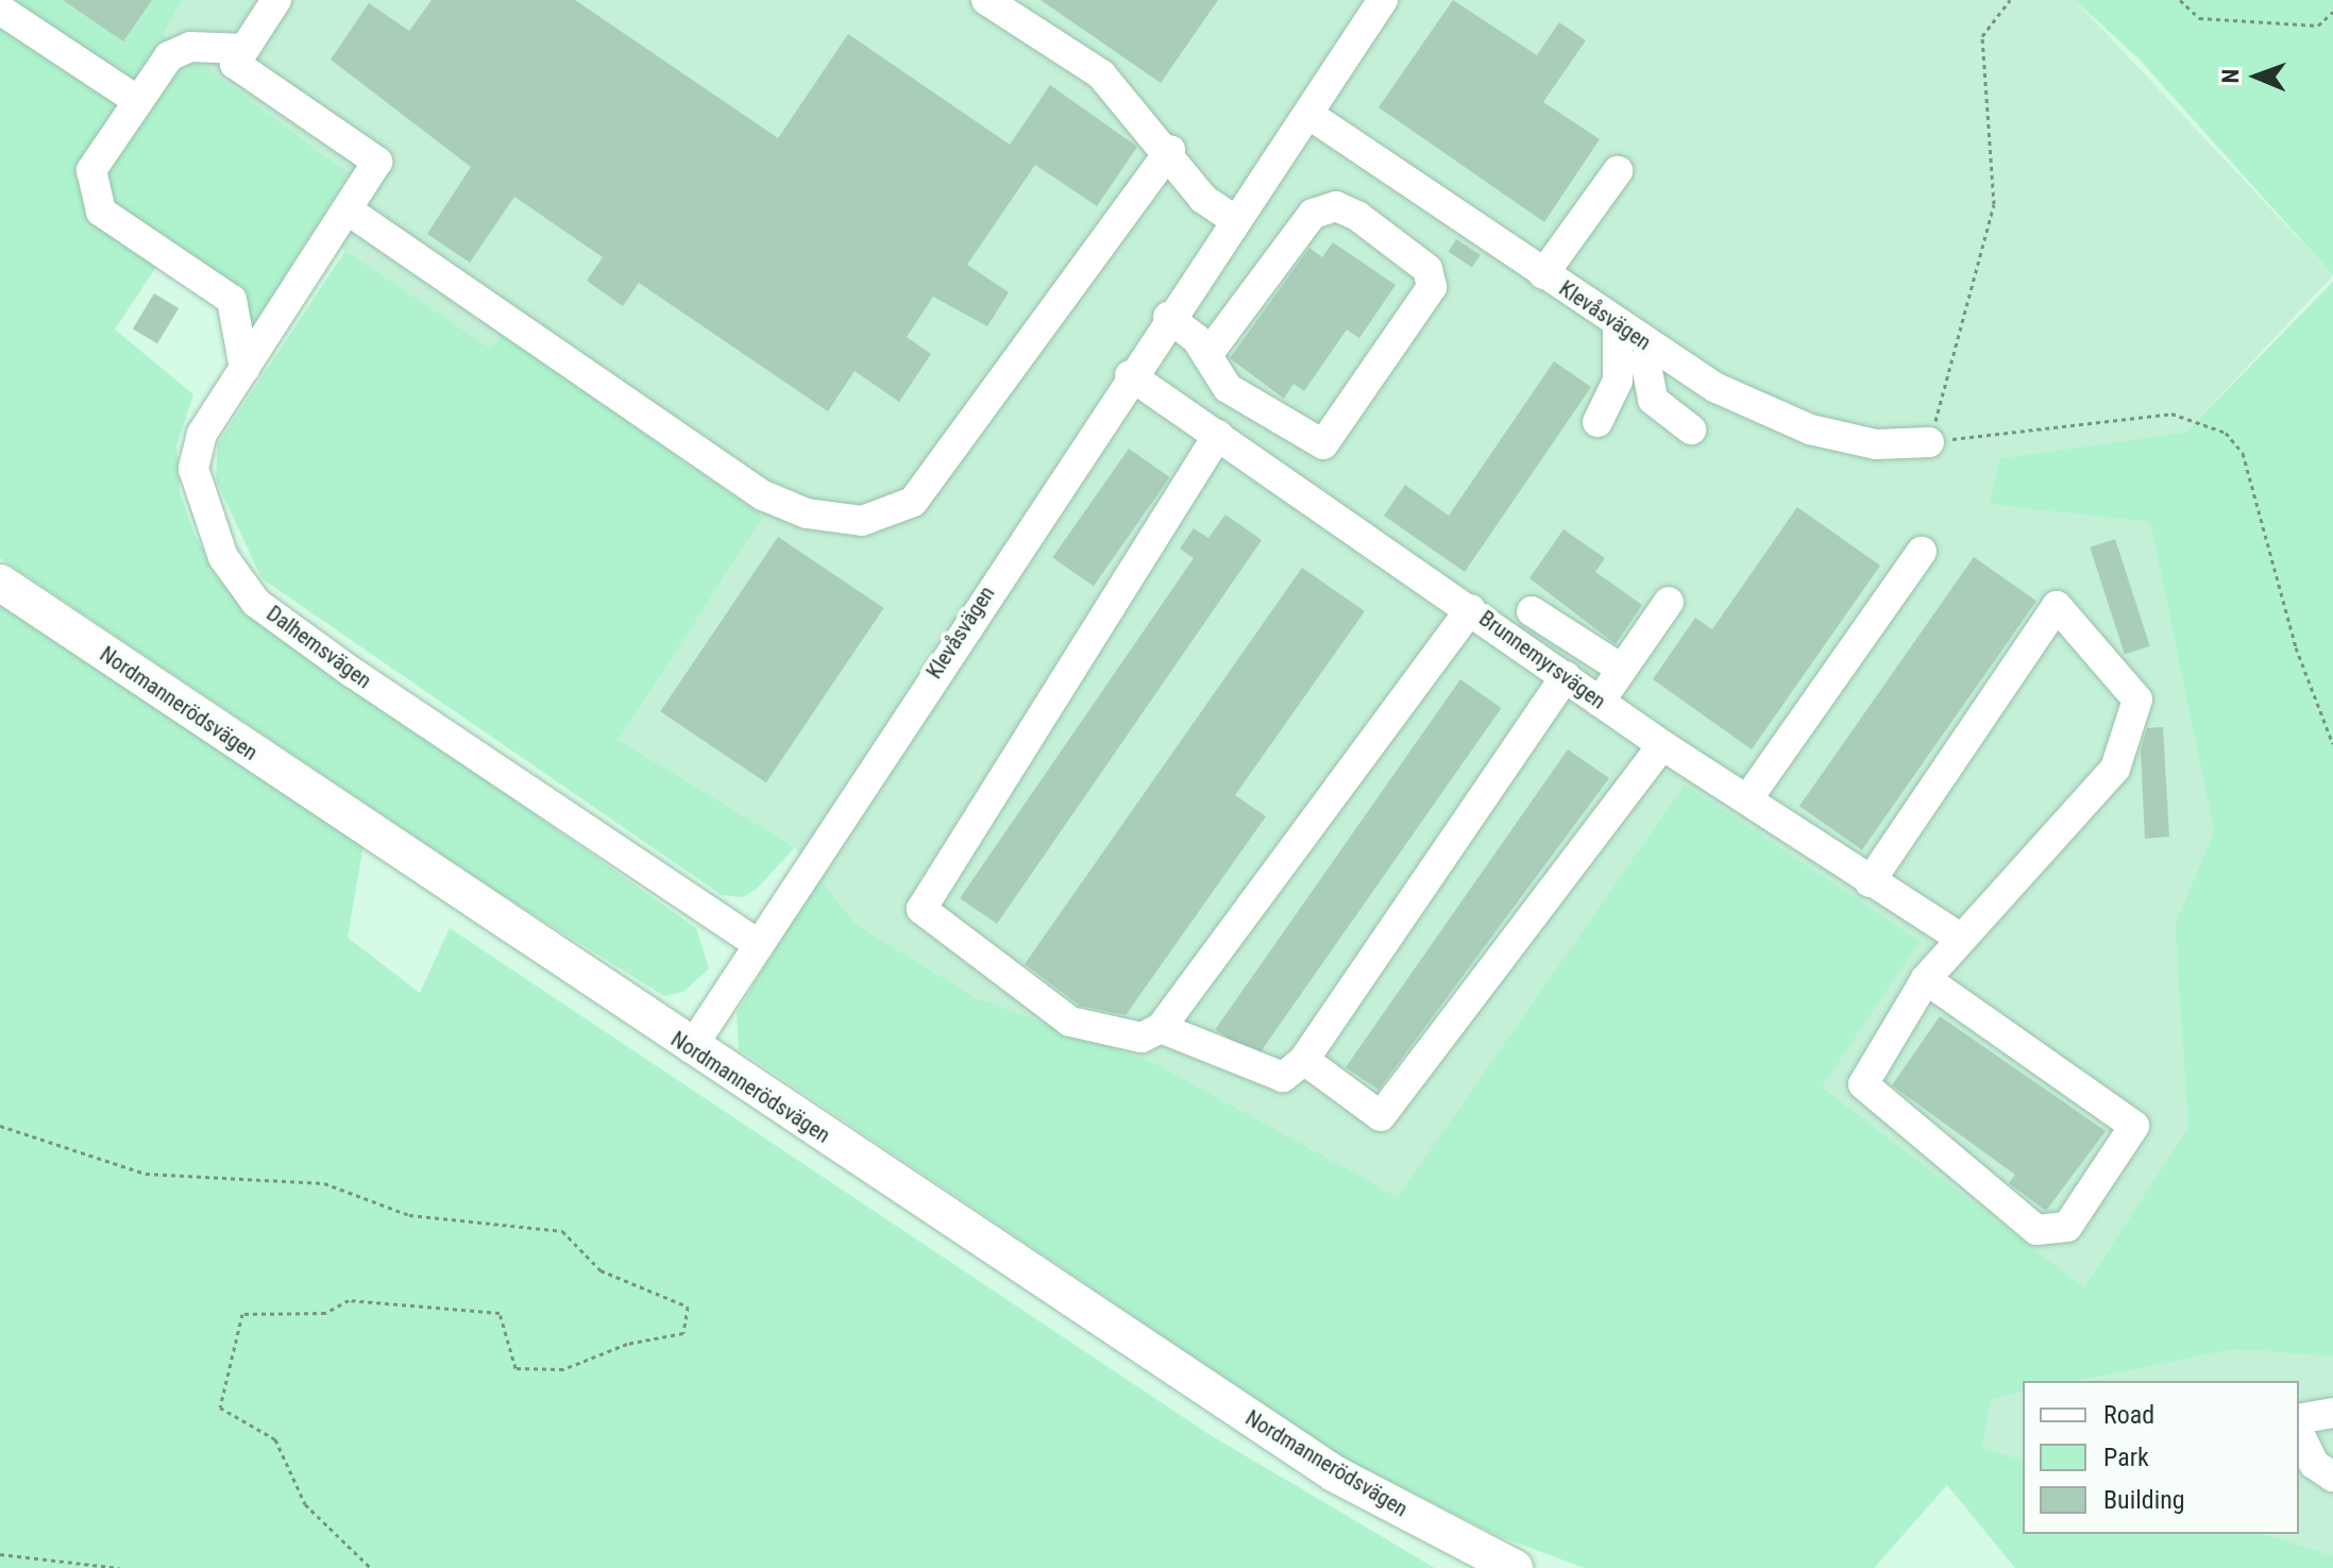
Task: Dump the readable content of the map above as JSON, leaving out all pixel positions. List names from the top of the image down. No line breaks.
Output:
{"streets":{"main road":["Nordmannerödsvägen"],"street":["Klevåsvägen","Dalhemsvägen","Brunnemyrsvägen"]},"crossings":[["Klevåsvägen","Dalhemsvägen"],["Klevåsvägen","Brunnemyrsvägen"],["Klevåsvägen","Nordmannerödsvägen"]],"legend":["Road","Park","Building"],"north":"left"}
